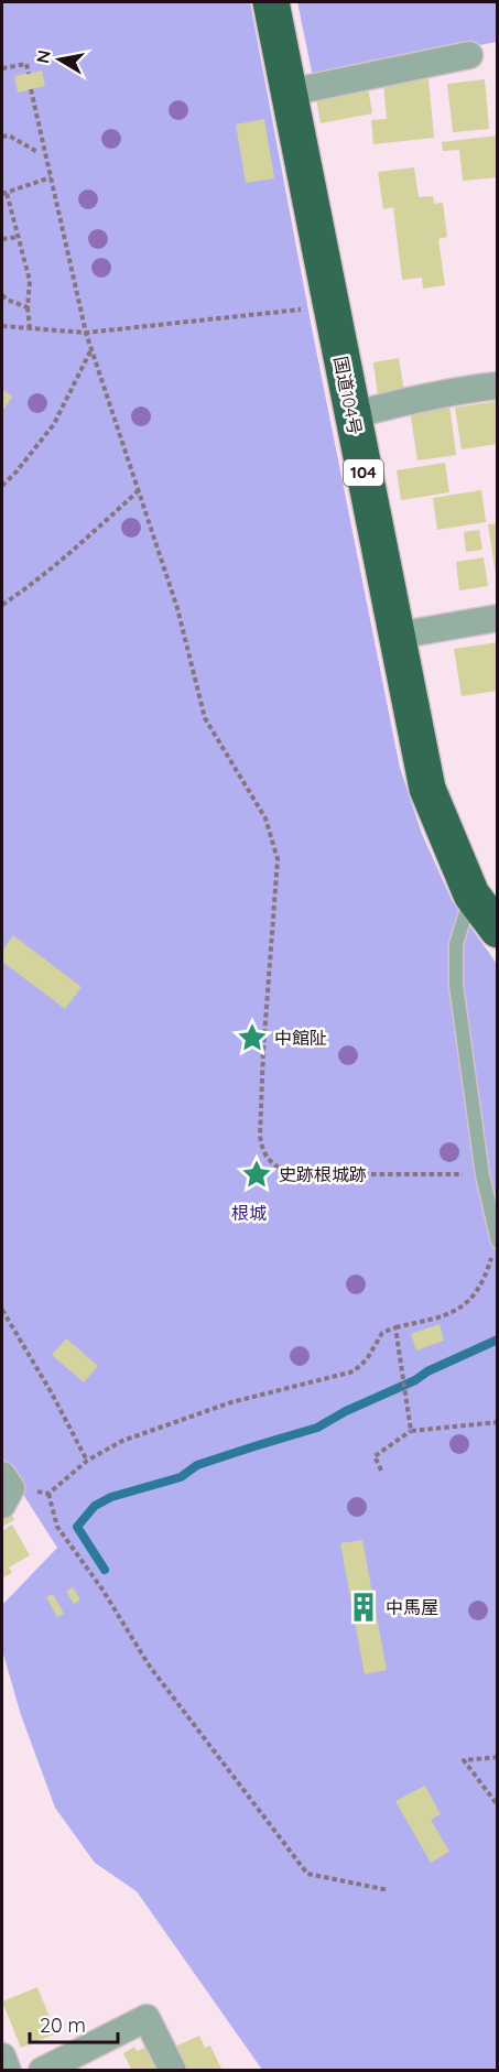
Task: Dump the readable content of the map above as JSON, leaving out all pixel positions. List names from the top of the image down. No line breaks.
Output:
{"streets":{"highway":["国道104号","104"]},"parks":["根城"],"places":{"place":["中館阯","史跡根城跡"],"building":["中馬屋"]},"scale_bar":"20 m","north":"left"}
